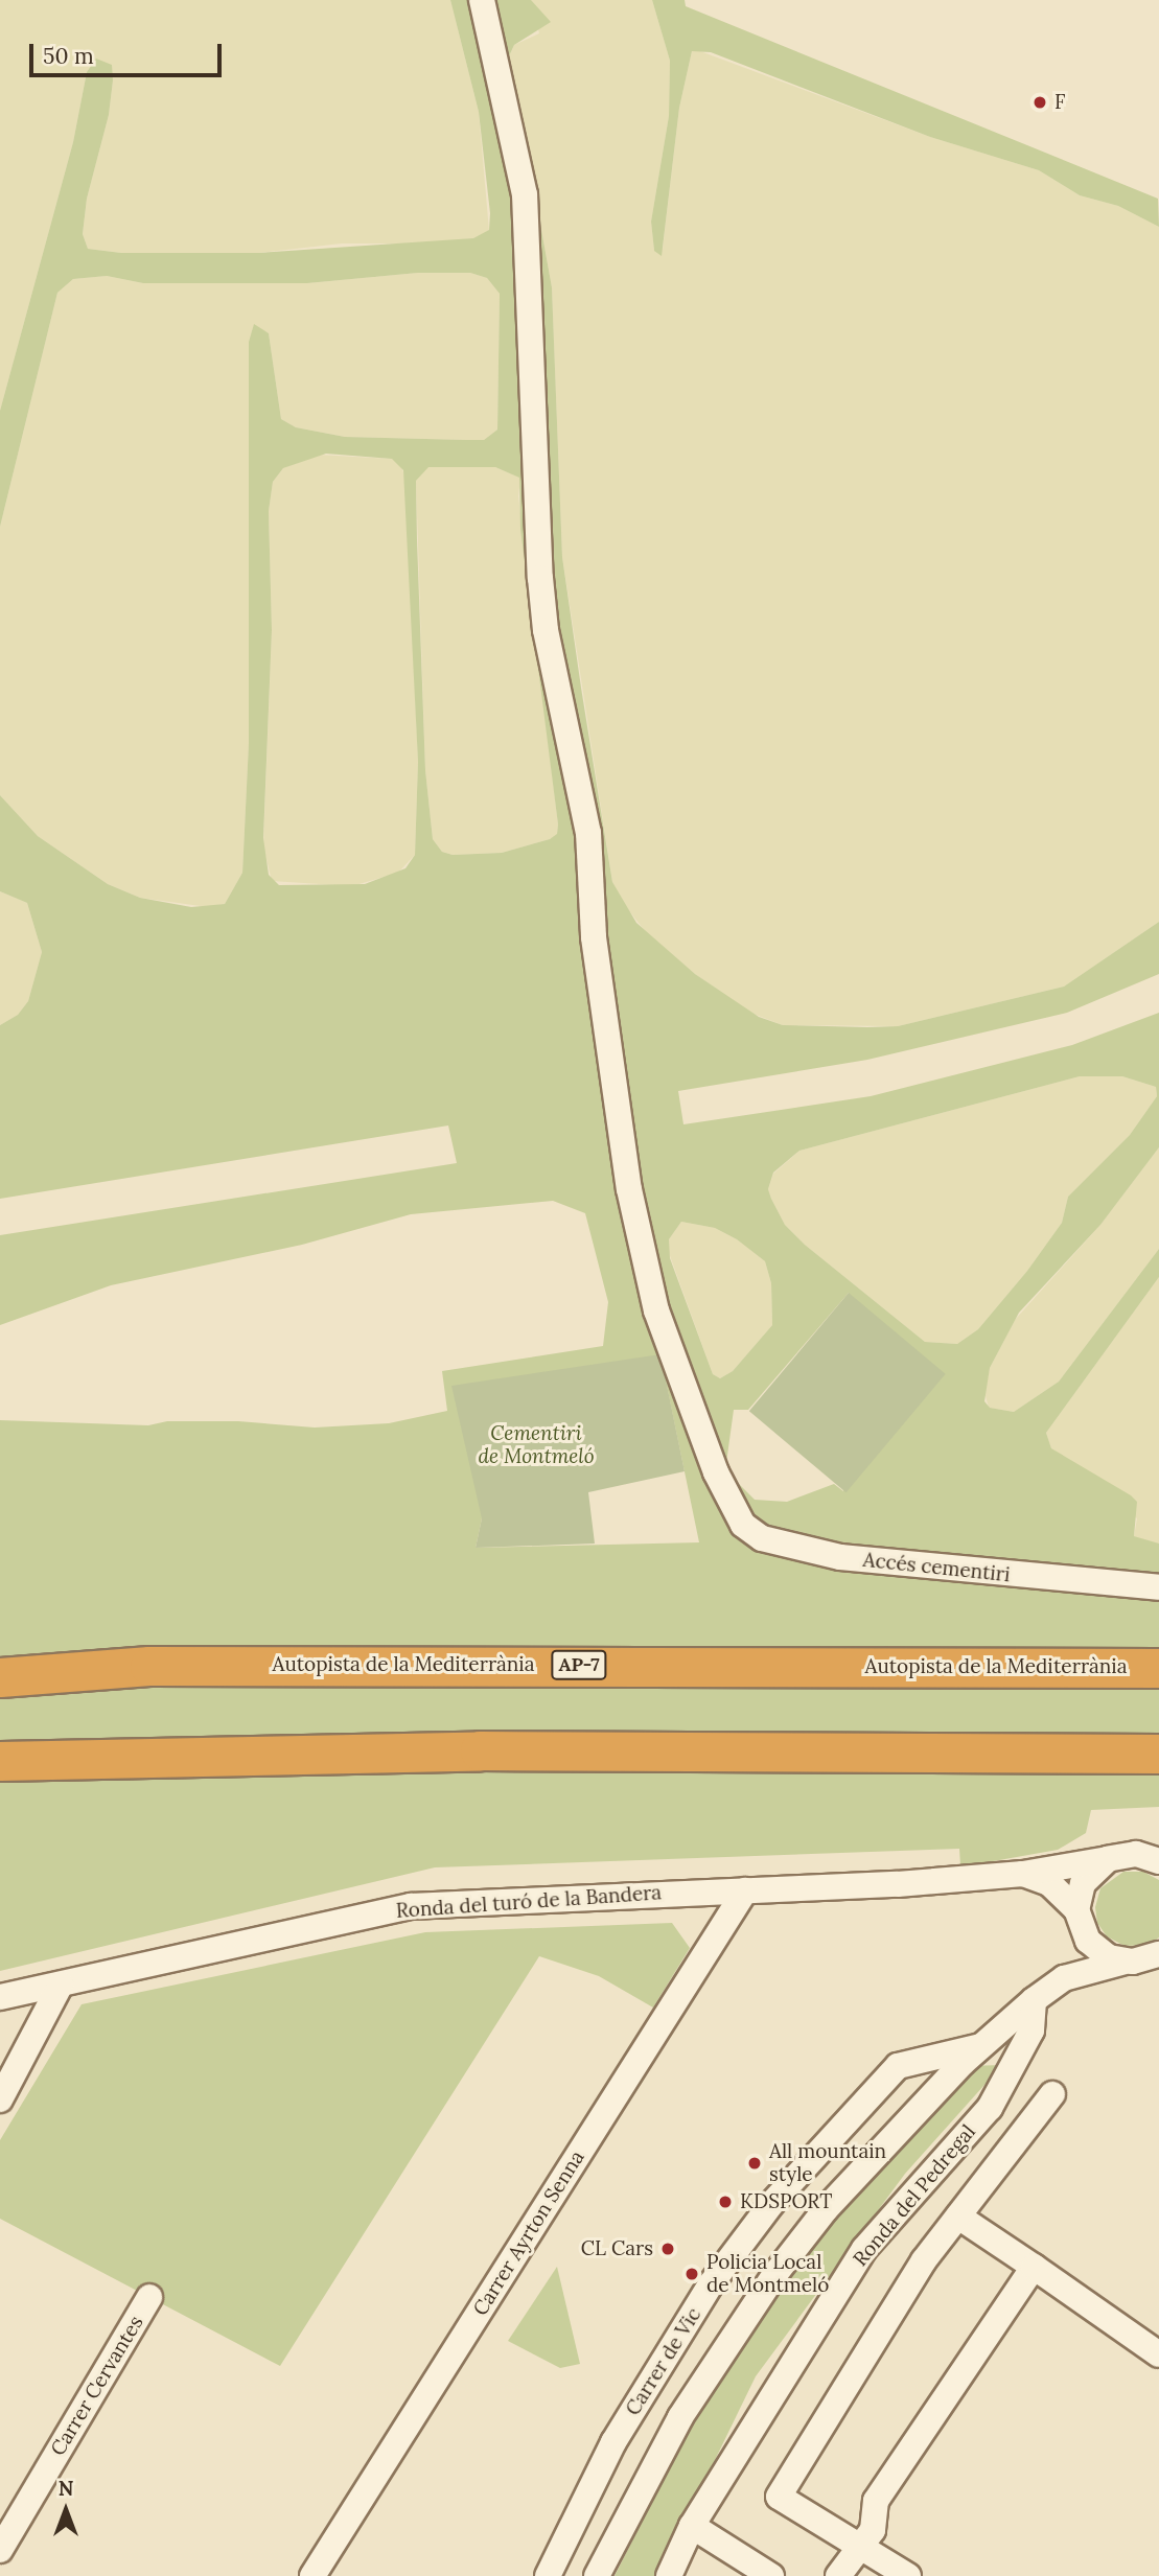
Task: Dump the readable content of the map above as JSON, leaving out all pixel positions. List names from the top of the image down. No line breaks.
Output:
{"streets":{"highway":["Autopista de la Mediterrània","AP-7"],"street":["Accés cementiri","Ronda del turó de la Bandera","Ronda del Pedregal","Carrer Ayrton Senna","Carrer de Vic","Carrer Cervantes"]},"crossings":[["Ronda del turó de la Bandera","Carrer Ayrton Senna"],["Ronda del turó de la Bandera","Carrer de Vic"],["Ronda del Pedregal","Carrer de Vic"]],"parks":["Cementiri de Montmeló"],"places":["F","All mountain style","KDSPORT","CL Cars","Policia Local de Montmeló"],"scale_bar":"50 m","north":"top"}
